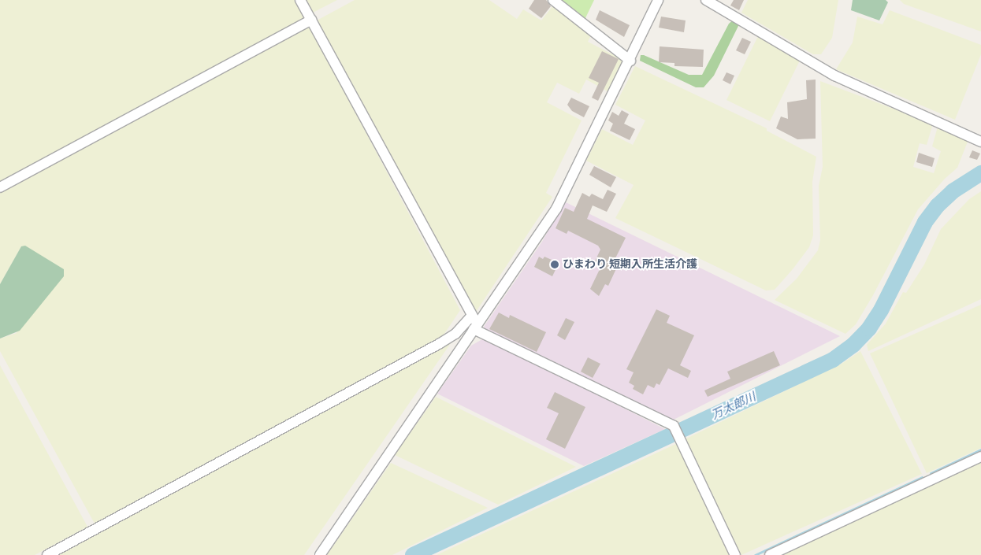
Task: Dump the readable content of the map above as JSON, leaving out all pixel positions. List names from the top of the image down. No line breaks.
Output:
{"water":["万太郎川"],"places":["ひまわり 短期入所生活介護"]}
